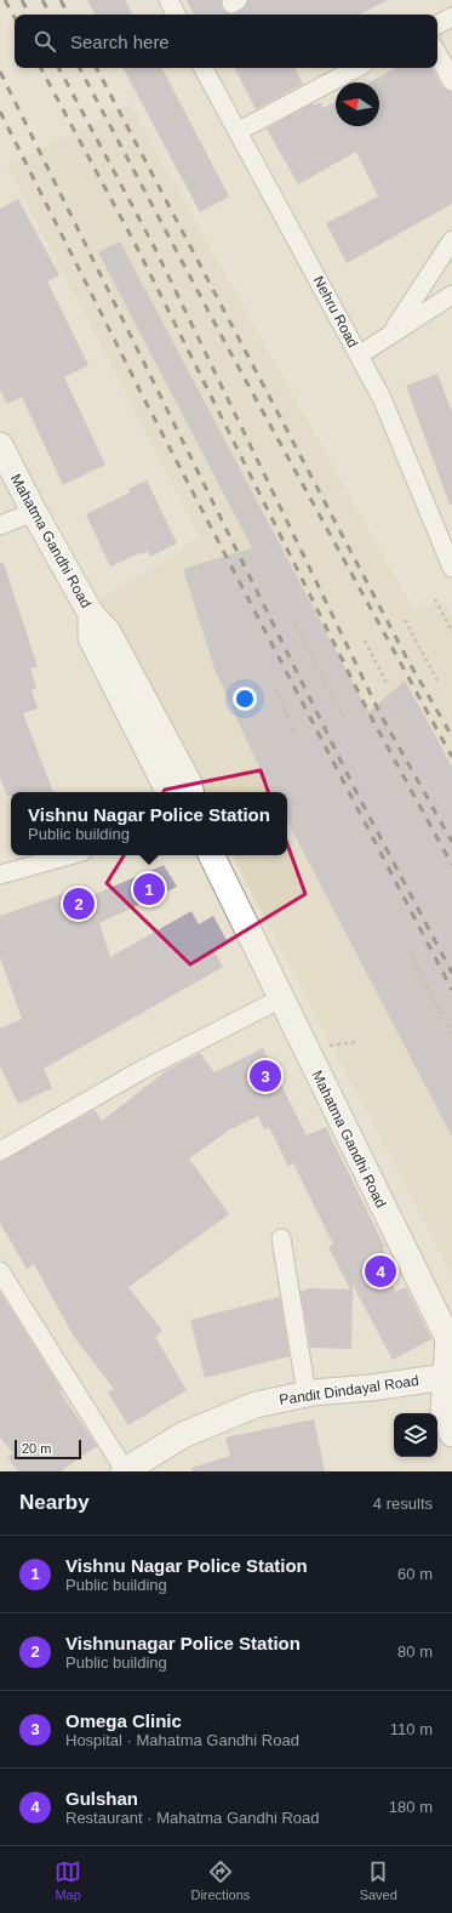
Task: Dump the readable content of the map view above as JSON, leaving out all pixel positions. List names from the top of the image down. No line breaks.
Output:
{"streets":{"street":["Nehru Road","Mahatma Gandhi Road","Pandit Dindayal Road"]},"crossings":[["Mahatma Gandhi Road","Pandit Dindayal Road"]],"scale_bar":"20 m","north":"left","page":{"search":"Search here","popup":["Vishnu Nagar Police Station","Public building"],"pins":["1","2","3","4"],"scale":"20 m","heading":["Nearby","4 results"],"list":[{"mark":"1","name":"Vishnu Nagar Police Station","note":"Public building","value":"60 m"},{"mark":"2","name":"Vishnunagar Police Station","note":"Public building","value":"80 m"},{"mark":"3","name":"Omega Clinic","note":"Hospital · Mahatma Gandhi Road","value":"110 m"},{"mark":"4","name":"Gulshan","note":"Restaurant · Mahatma Gandhi Road","value":"180 m"}],"nav":["Map","Directions","Saved"]}}
